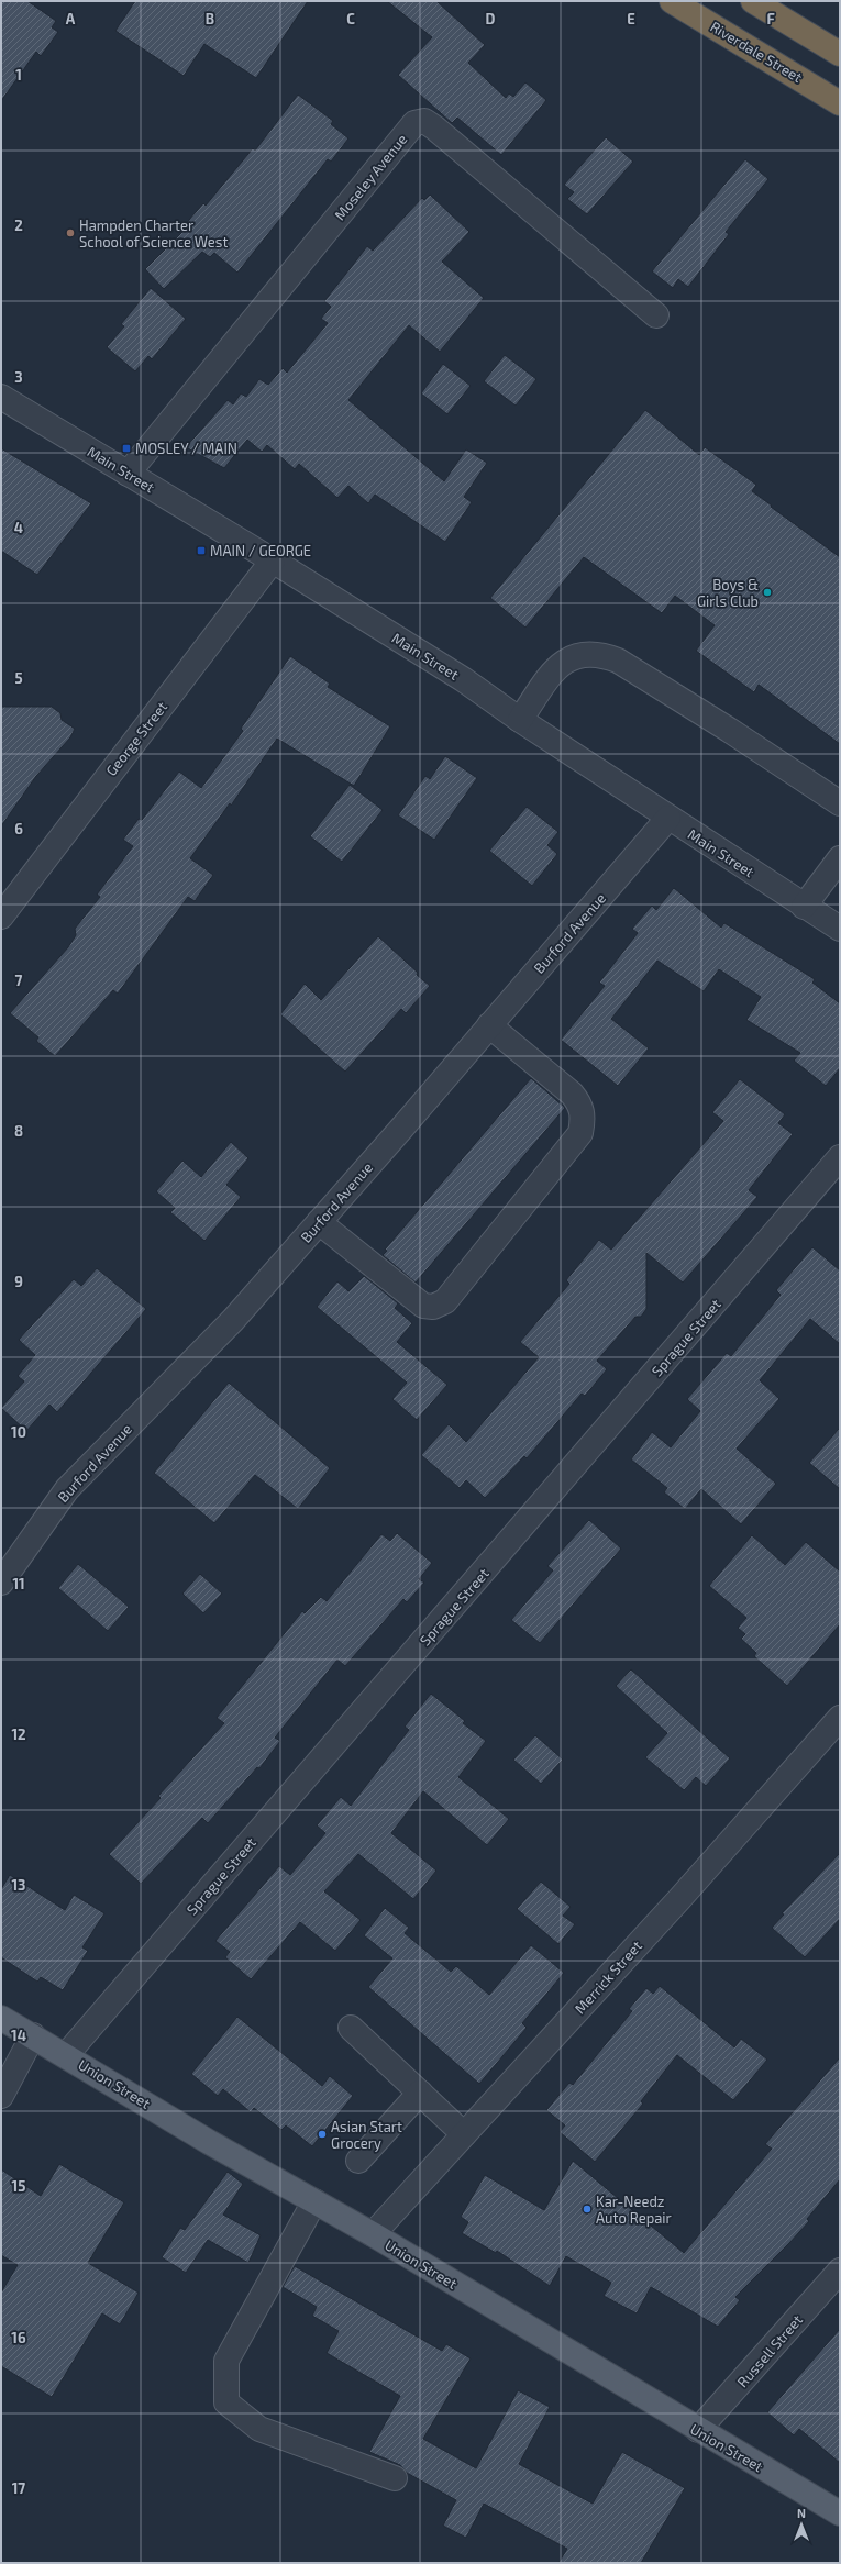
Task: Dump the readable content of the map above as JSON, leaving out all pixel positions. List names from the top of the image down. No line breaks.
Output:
{"streets":{"highway":["Riverdale Street"],"main road":["Union Street"],"street":["Moseley Avenue","Main Street","George Street","Burford Avenue","Sprague Street","Merrick Street","Russell Street"]},"crossings":[["Moseley Avenue","Main Street"],["Main Street","George Street"],["Main Street","Burford Avenue"],["Sprague Street","Union Street"],["Merrick Street","Union Street"],["Union Street","Russell Street"]],"places":{"other":["Hampden Charter School of Science West","Boys & Girls Club","Asian Start Grocery","Kar-Needz Auto Repair"],"transit":["MOSLEY / MAIN","MAIN / GEORGE"]},"north":"top","grid":{"columns":["A","B","C","D","E","F"],"rows":["1","2","3","4","5","6","7","8","9","10","11","12","13","14","15","16","17"]}}
